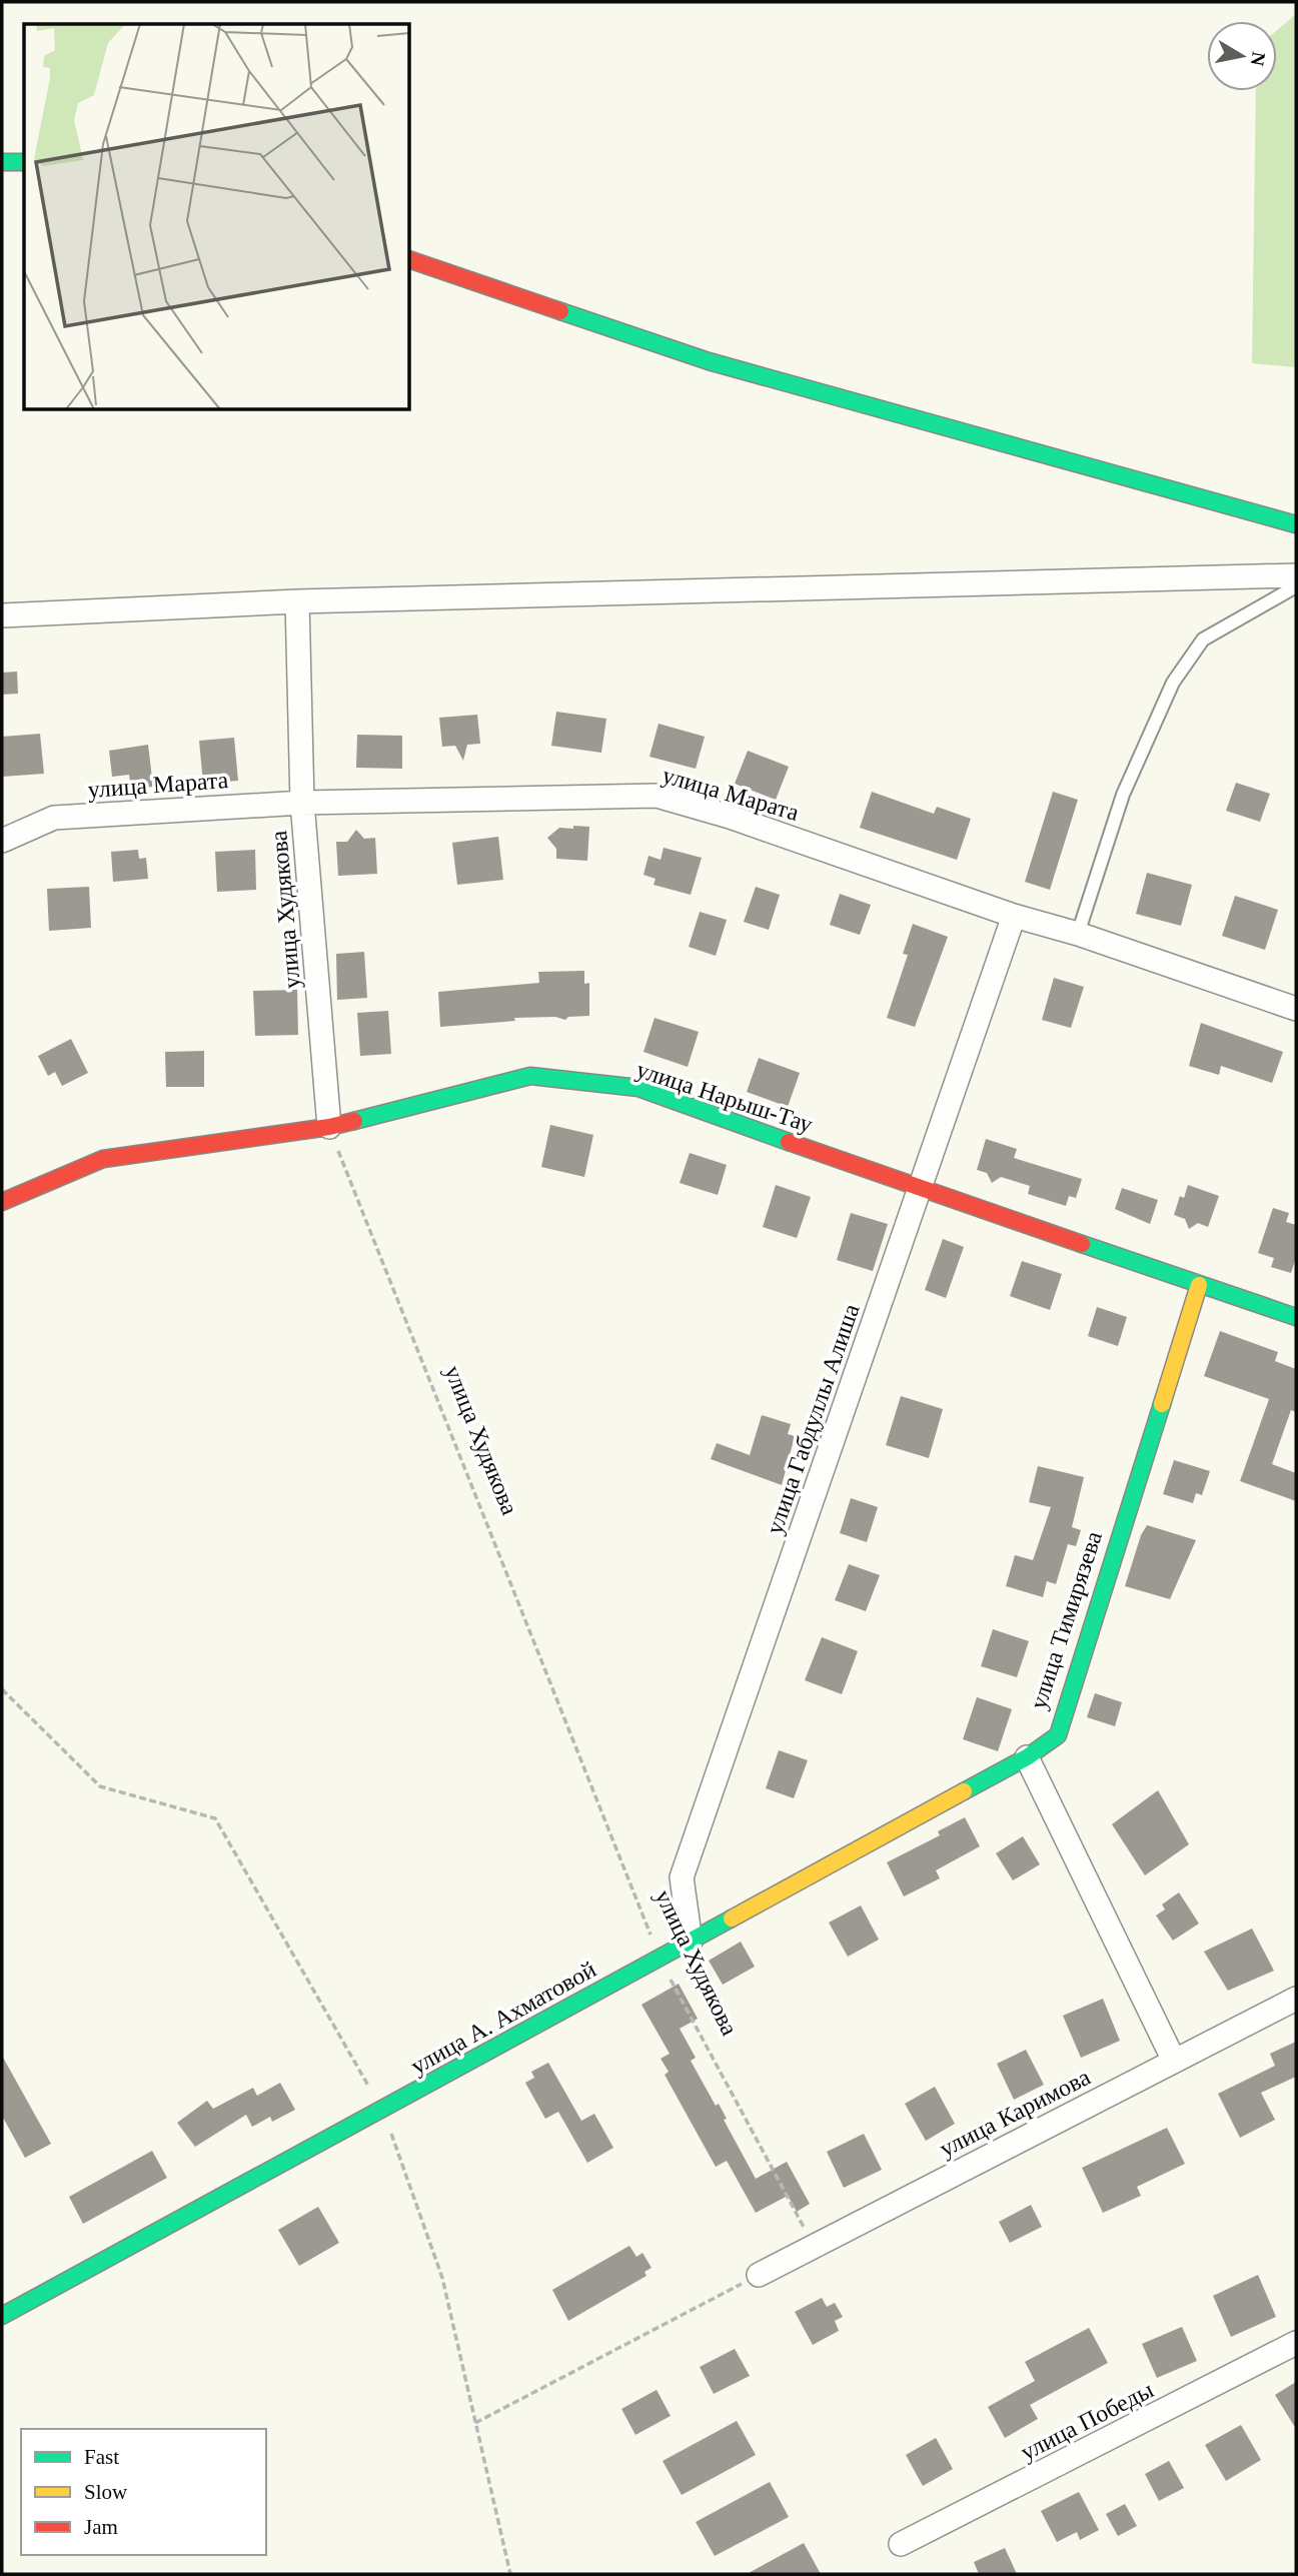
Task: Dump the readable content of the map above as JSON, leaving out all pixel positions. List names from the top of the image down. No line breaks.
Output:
{"streets":{"street":["улица Марата","улица Худякова","улица Нарыш-Тау","улица Габдуллы Алиша","улица Тимирязева","улица А. Ахматовой","улица Каримова","улица Победы"]},"crossings":[["улица Марата","улица Худякова"],["улица Марата","улица Габдуллы Алиша"],["улица Худякова","улица Нарыш-Тау"],["улица Худякова","улица А. Ахматовой"],["улица Худякова","улица Каримова"],["улица Нарыш-Тау","улица Габдуллы Алиша"],["улица Нарыш-Тау","улица Тимирязева"],["улица Габдуллы Алиша","улица А. Ахматовой"],["улица Тимирязева","улица А. Ахматовой"]],"legend":["Fast","Slow","Jam"],"north":"right"}
